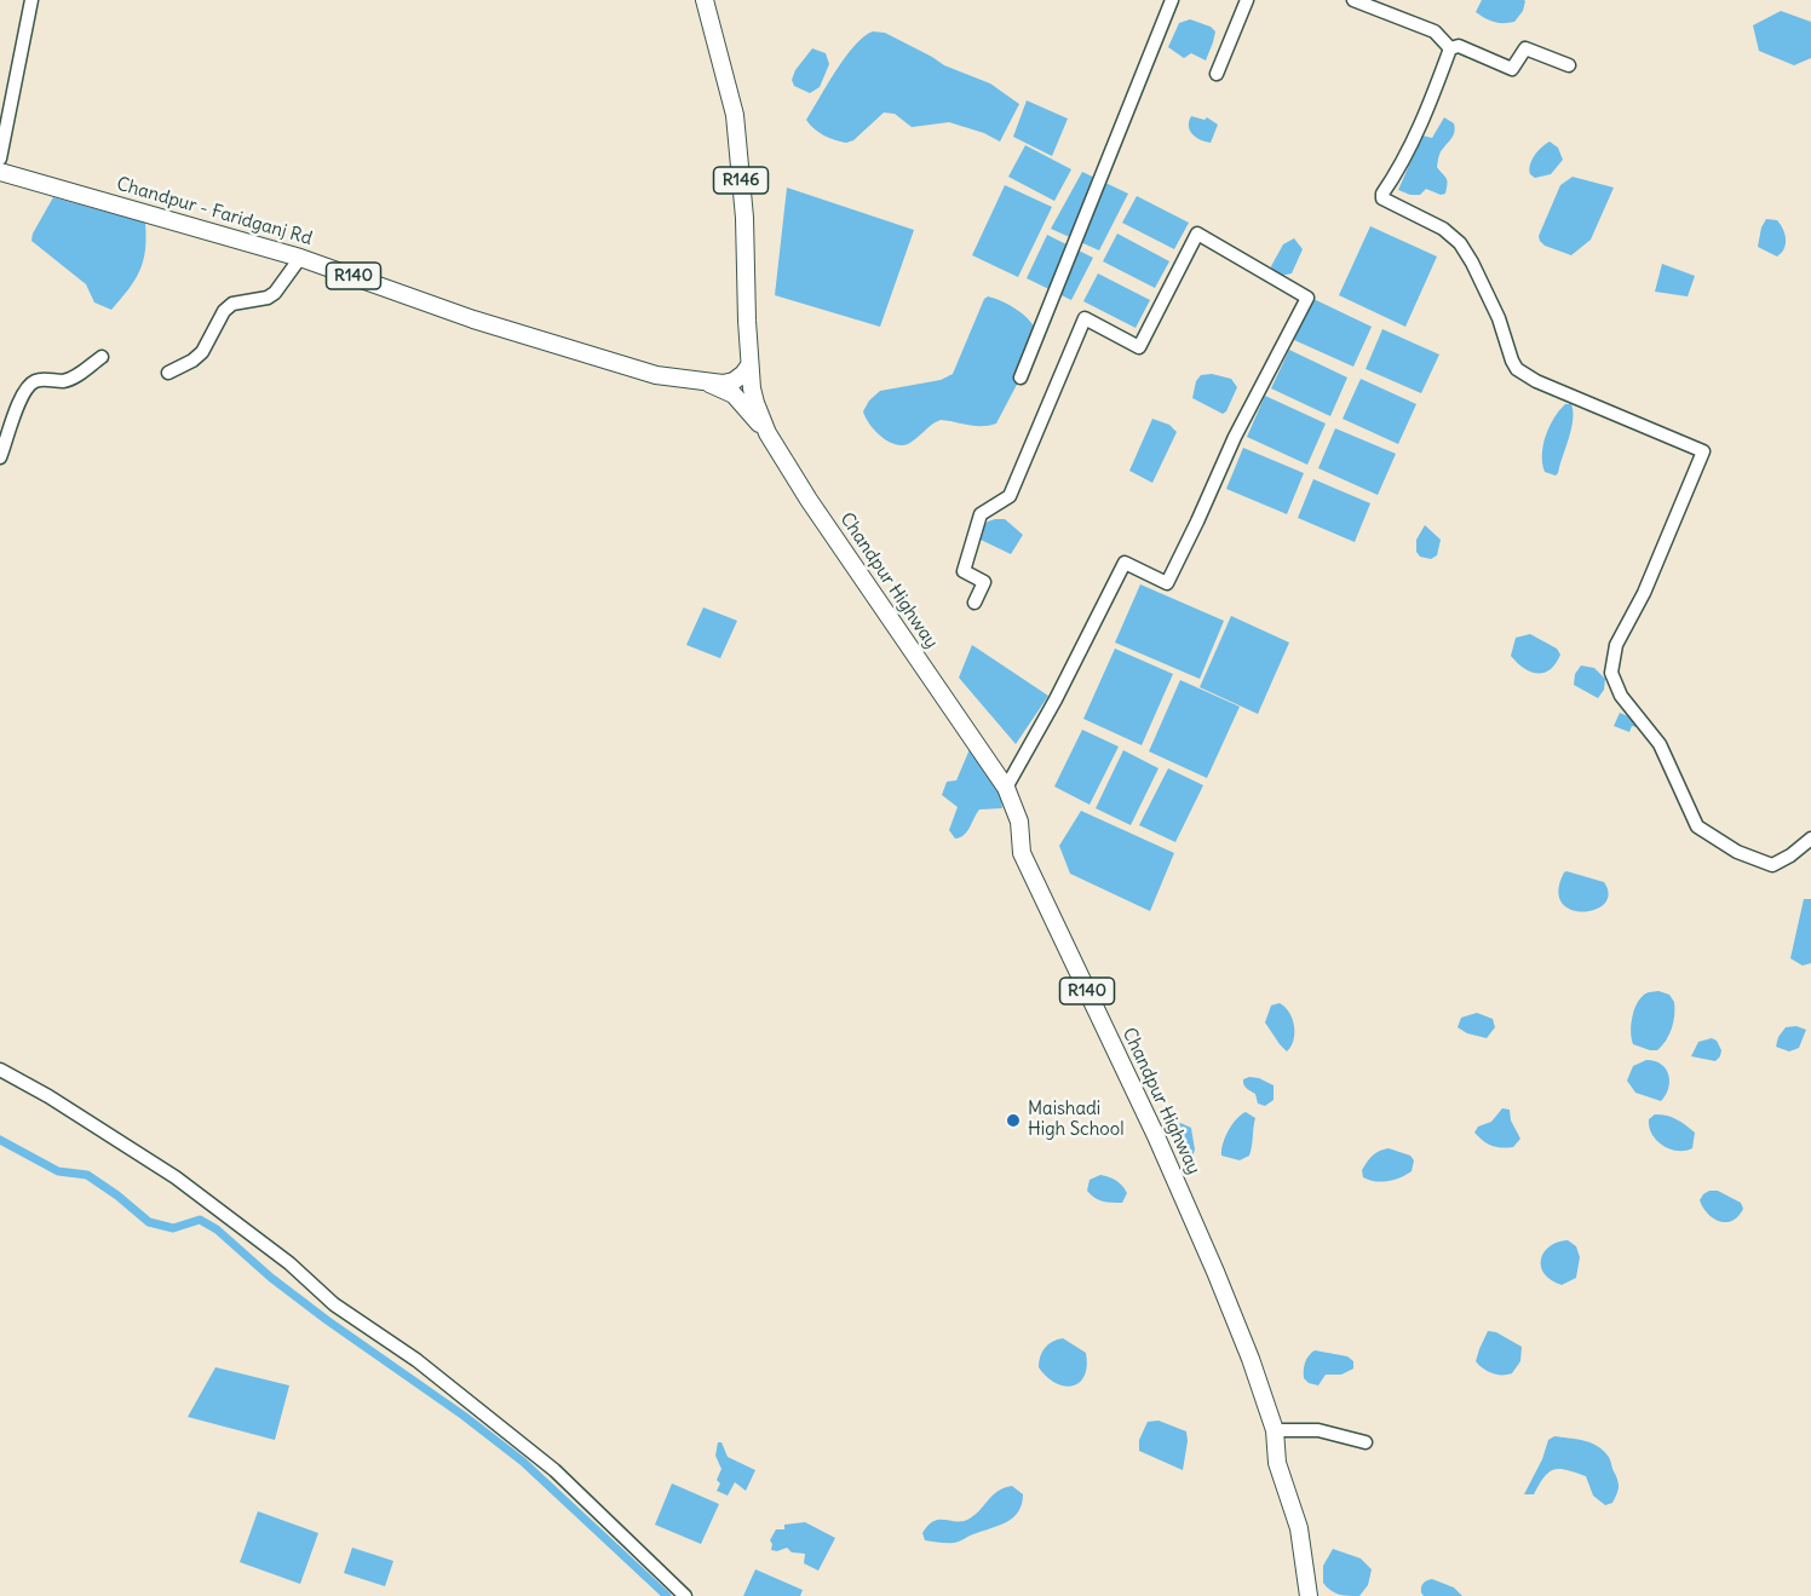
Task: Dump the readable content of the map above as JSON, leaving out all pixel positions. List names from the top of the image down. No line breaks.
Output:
{"streets":{"main road":["R146","Chandpur - Faridganj Rd","R140","Chandpur Highway"]},"crossings":[["R146","R140"],["Chandpur - Faridganj Rd","R140"],["R140","Chandpur Highway"]],"places":["Maishadi High School"]}
